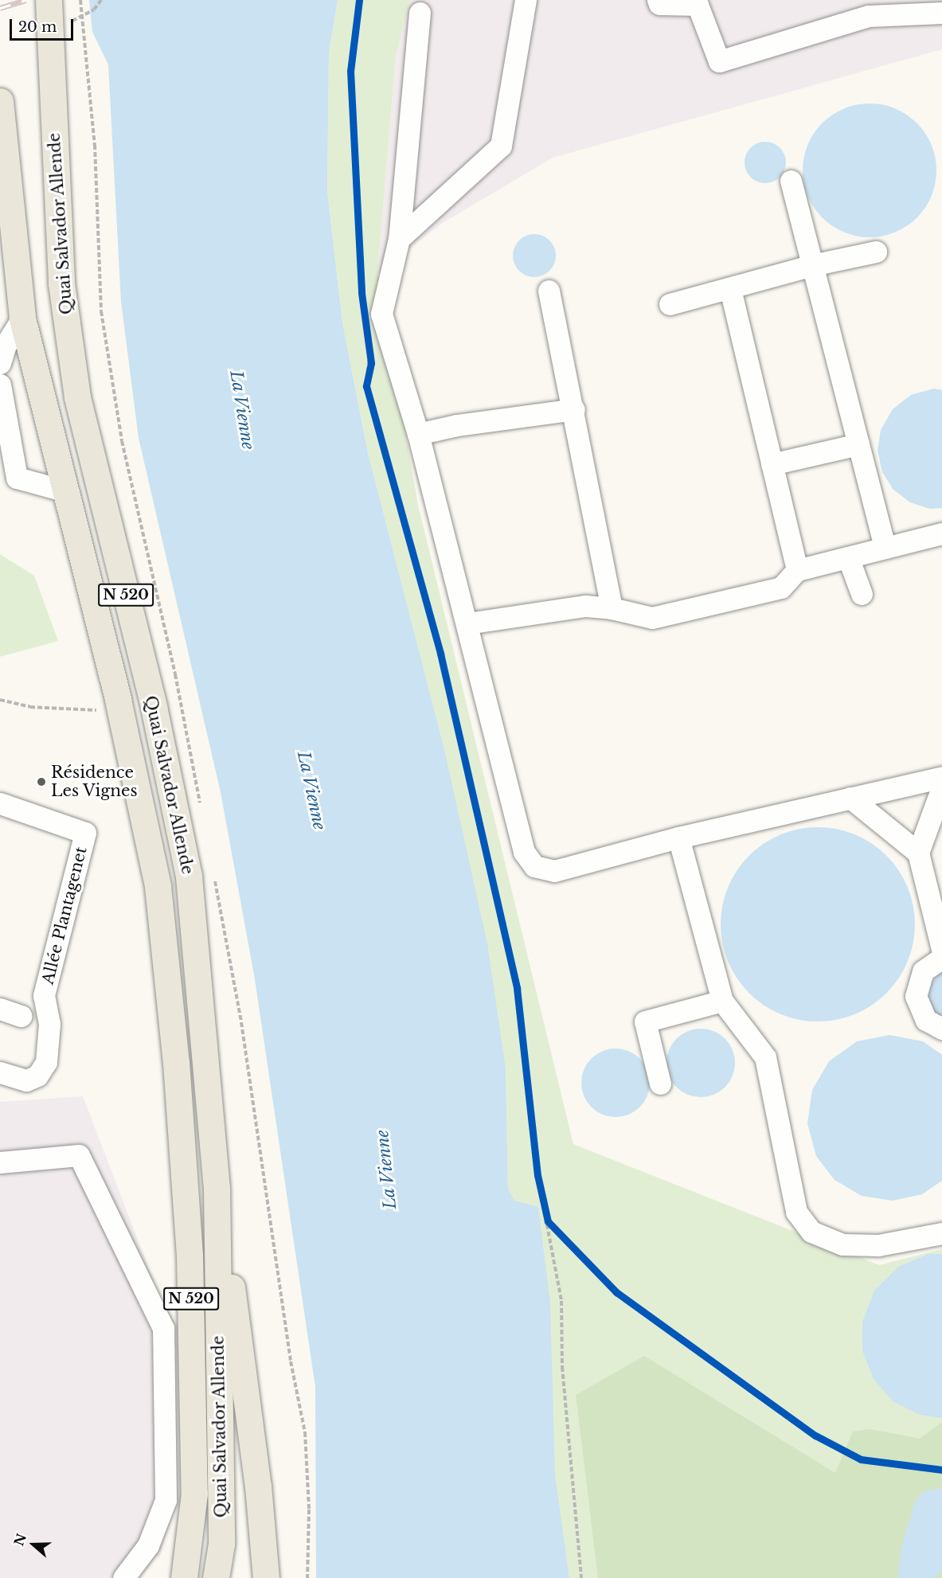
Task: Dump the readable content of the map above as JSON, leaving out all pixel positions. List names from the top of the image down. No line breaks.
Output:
{"streets":{"main road":["Quai Salvador Allende","N 520"],"lane":["Allée Plantagenet"]},"water":["La Vienne"],"places":["Résidence Les Vignes"],"scale_bar":"20 m","north":"left"}
